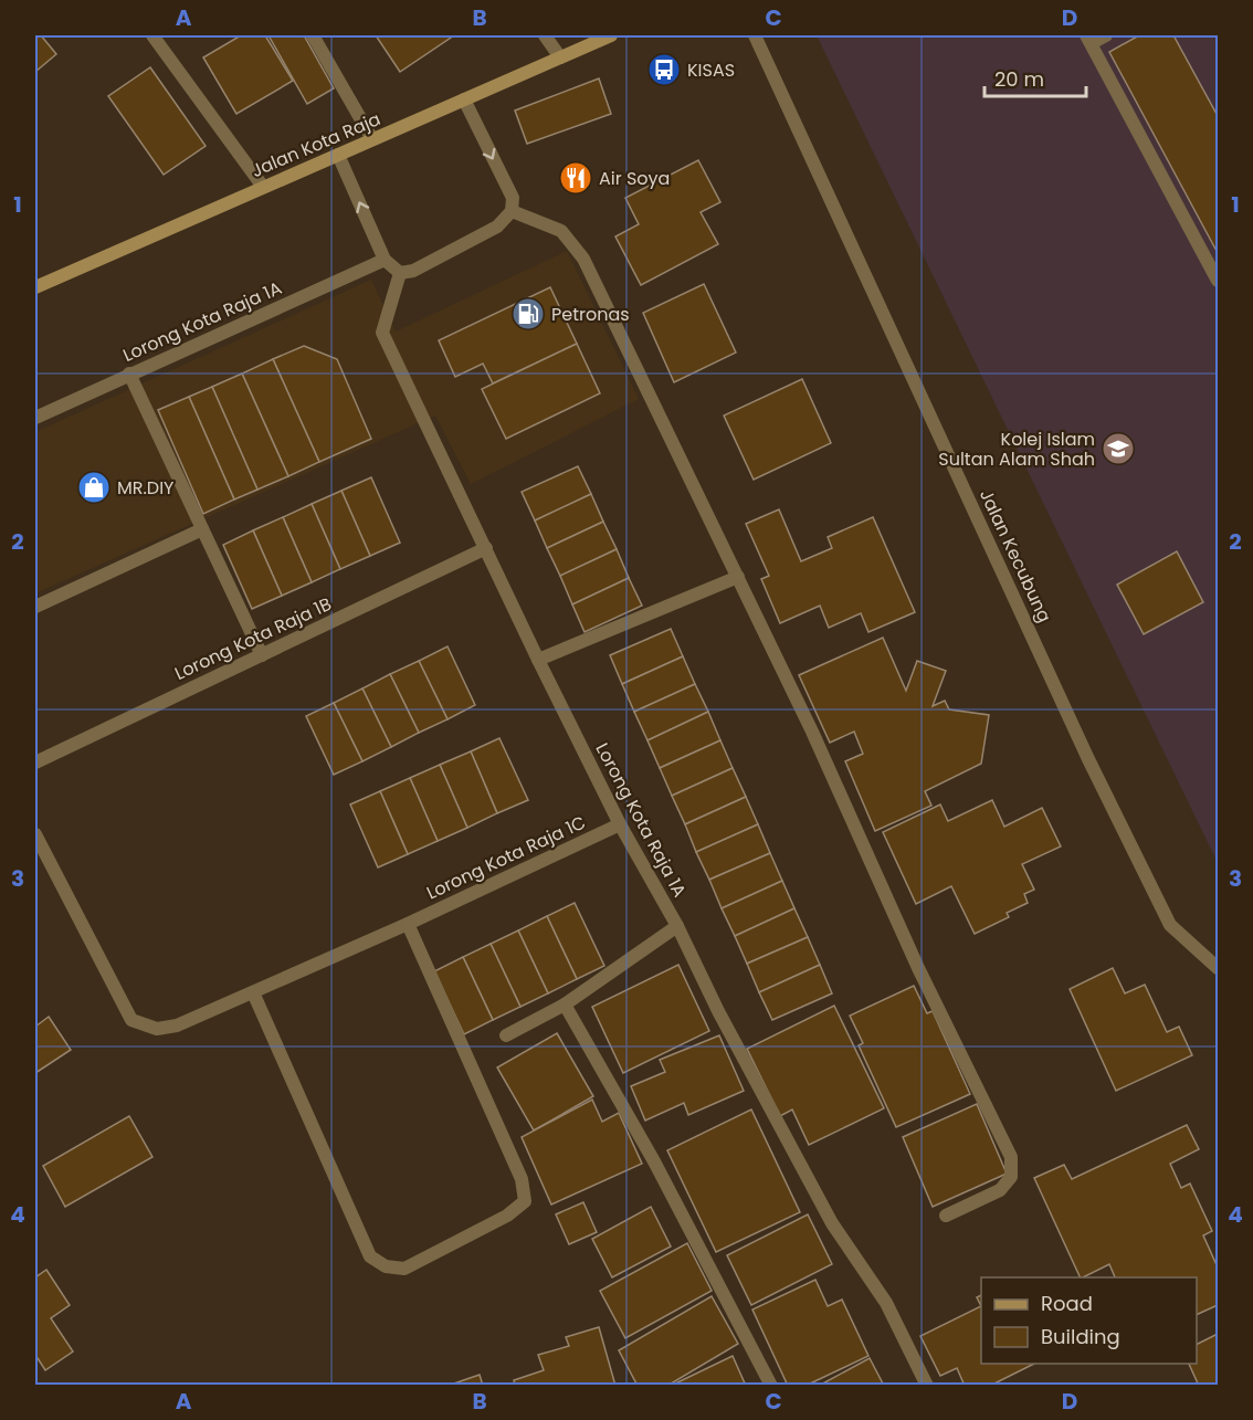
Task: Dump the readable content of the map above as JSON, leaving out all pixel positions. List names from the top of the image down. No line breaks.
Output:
{"streets":{"main road":["Jalan Kota Raja"],"street":["Lorong Kota Raja 1A","Jalan Kecubung","Lorong Kota Raja 1B","Lorong Kota Raja 1C"]},"crossings":[["Lorong Kota Raja 1A","Lorong Kota Raja 1B"],["Lorong Kota Raja 1A","Lorong Kota Raja 1C"]],"places":{"bus stop":["KISAS"],"restaurant":["Air Soya"],"fuel station":["Petronas"],"school or university":["Kolej Islam Sultan Alam Shah"],"shop":["MR.DIY"]},"legend":["Road","Building"],"scale_bar":"20 m","grid":{"columns":["A","B","C","D"],"rows":["1","2","3","4"]}}
